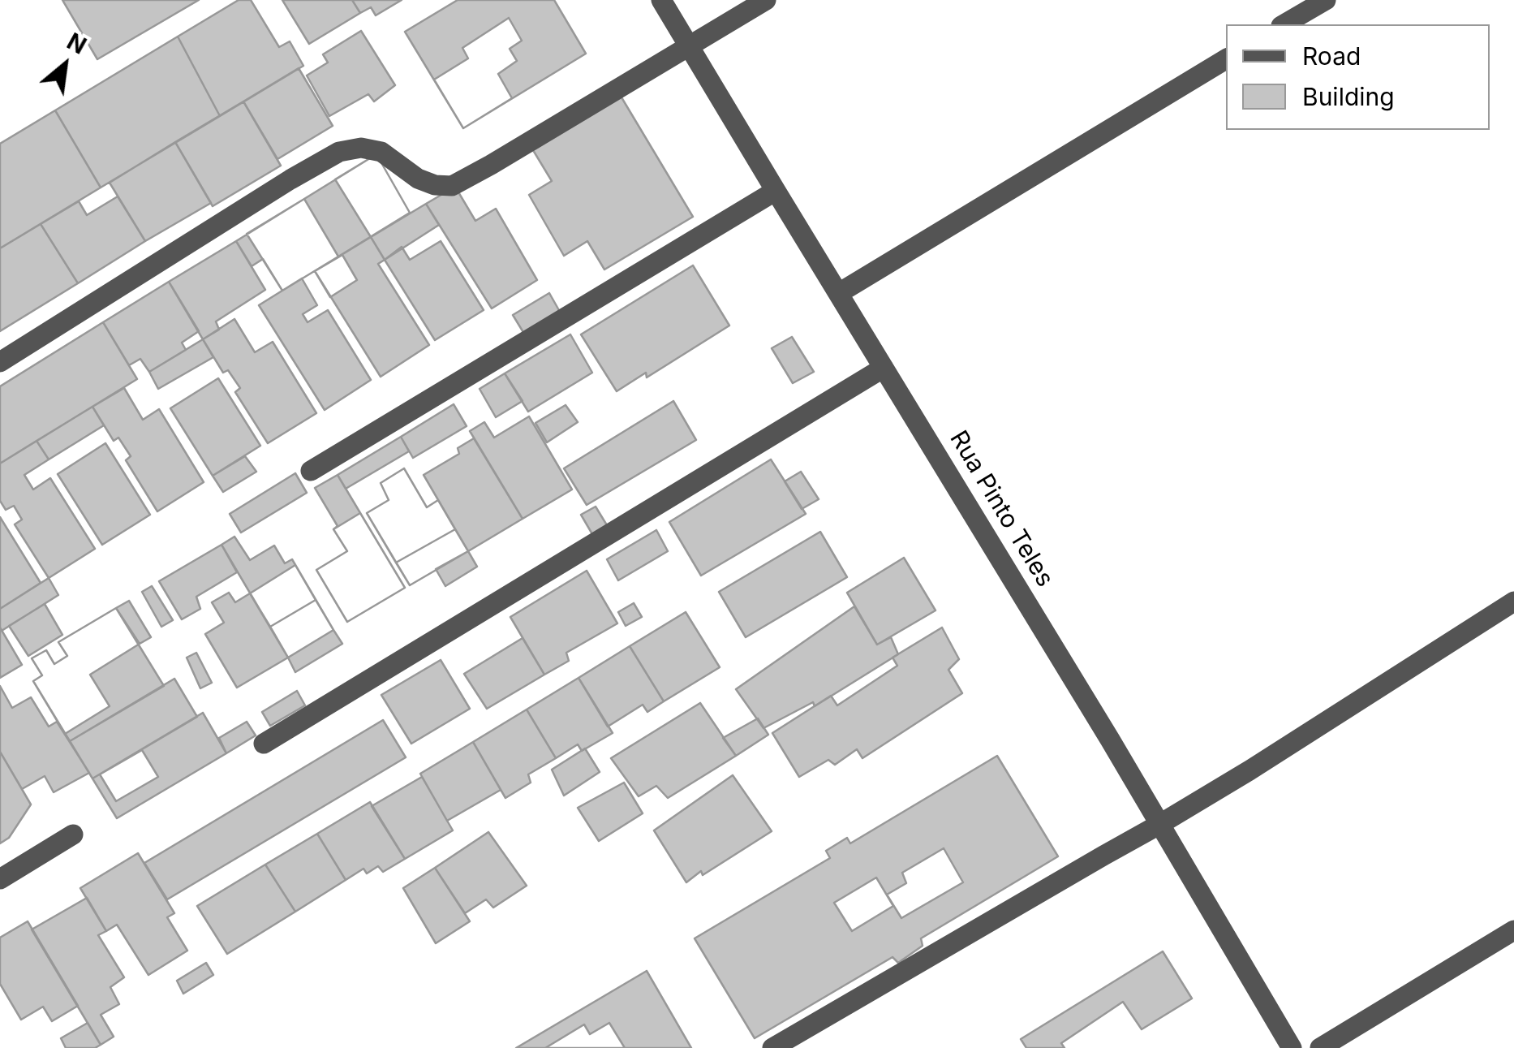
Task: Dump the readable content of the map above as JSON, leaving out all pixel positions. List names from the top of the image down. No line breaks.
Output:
{"streets":{"street":["Rua Pinto Teles"]},"legend":["Road","Building"],"north":"top right"}
